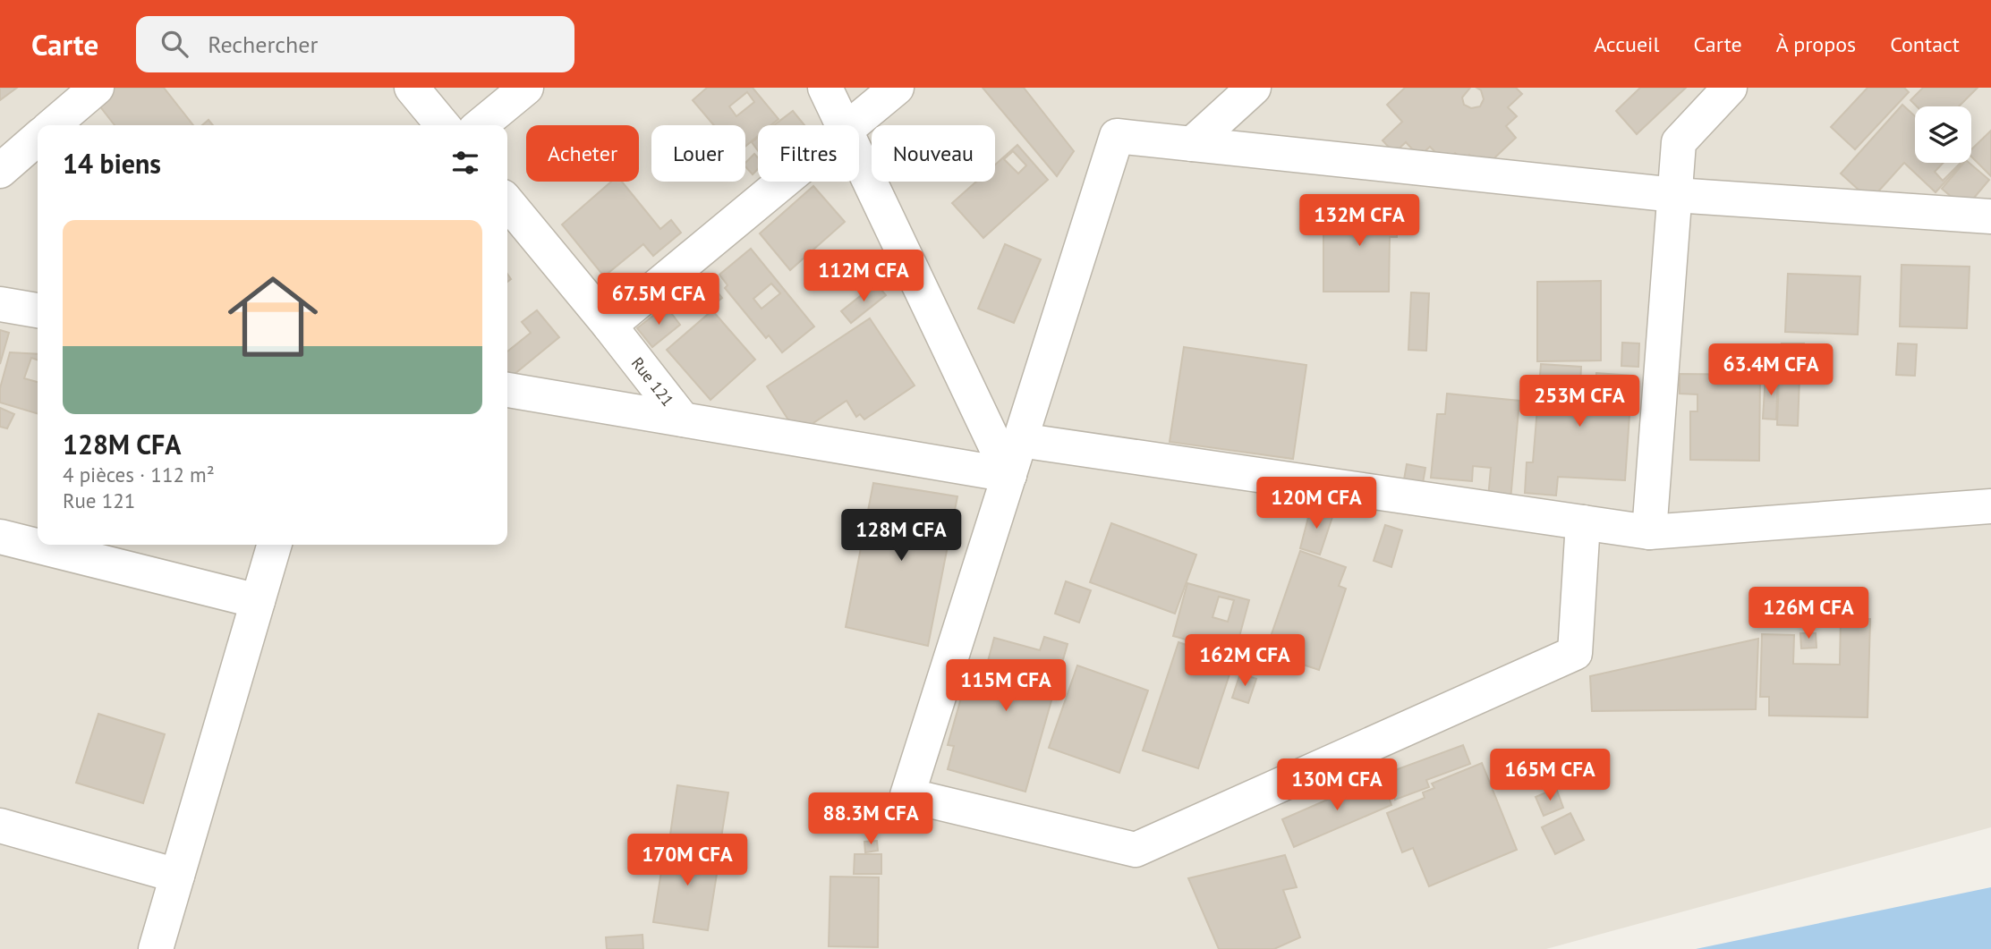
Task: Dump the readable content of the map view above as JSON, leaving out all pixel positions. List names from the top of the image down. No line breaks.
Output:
{"streets":{"street":["Rue 121"]},"page":{"header":"Carte","search":"Rechercher","nav":["Accueil","Carte","À propos","Contact"],"chip":["Acheter","Louer","Filtres","Nouveau"],"heading":"14 biens","price":["132M CFA","112M CFA","67.5M CFA","63.4M CFA","253M CFA","120M CFA","128M CFA","126M CFA","162M CFA","115M CFA","165M CFA","130M CFA","88.3M CFA","170M CFA"],"list":[{"name":"128M CFA","note":"4 pièces · 112 m² · Rue 121"}]}}
